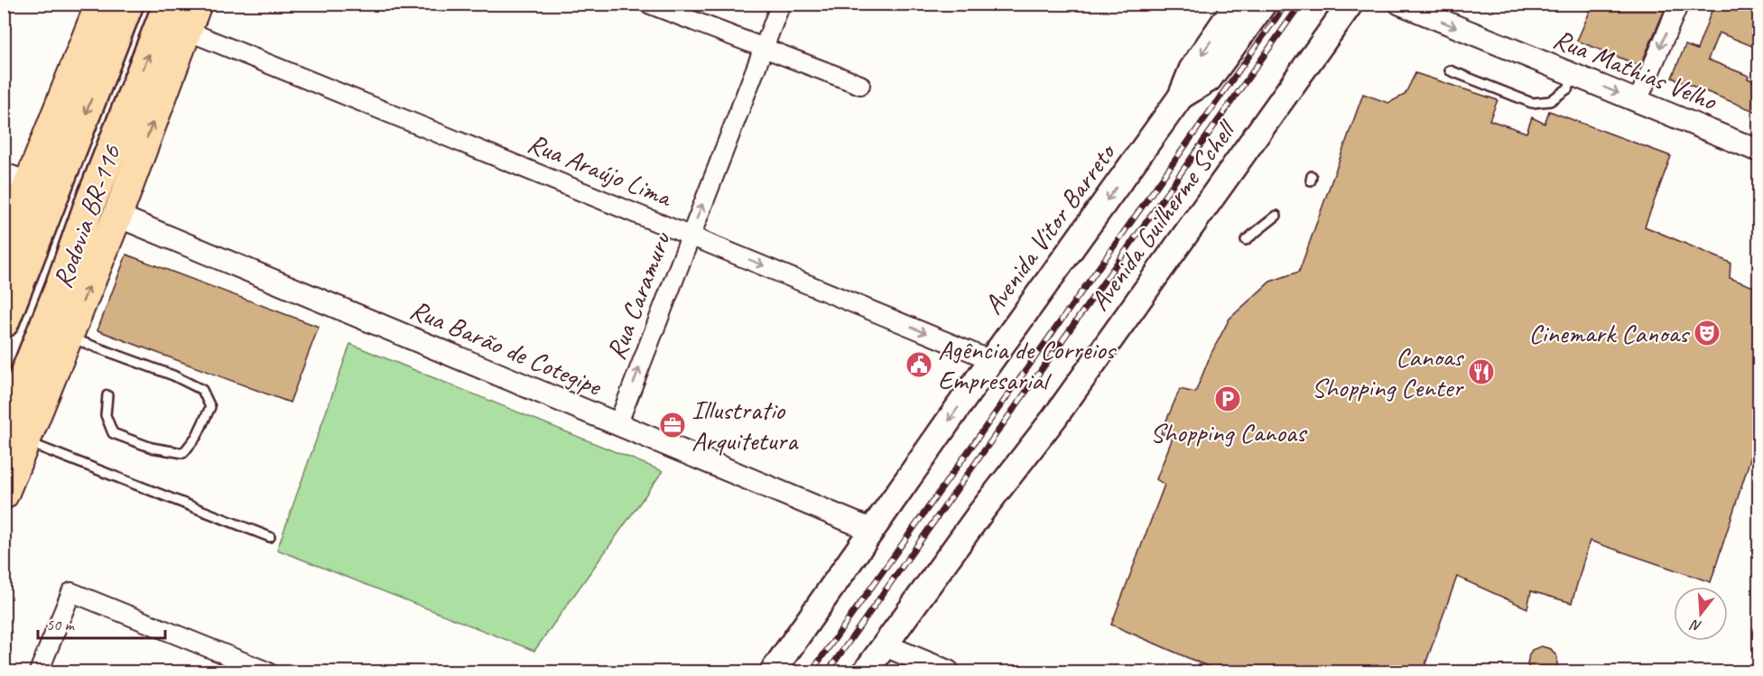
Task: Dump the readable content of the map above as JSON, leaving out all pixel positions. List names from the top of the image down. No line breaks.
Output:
{"streets":{"highway":["Rodovia BR-116"],"main road":["Avenida Guilherme Schell","Avenida Vitor Barreto"],"street":["Rua Mathias Velho","Rua Araújo Lima","Rua Caramuru","Rua Barão de Cotegipe"]},"crossings":[["Rua Araújo Lima","Avenida Vitor Barreto"],["Rua Araújo Lima","Rua Caramuru"],["Avenida Vitor Barreto","Rua Barão de Cotegipe"],["Rua Caramuru","Rua Barão de Cotegipe"]],"one_way":["Rua Mathias Velho","Rua Araújo Lima","Avenida Vitor Barreto","Rua Caramuru"],"places":{"theatre":["Cinemark Canoas"],"public building":["Agência de Correios Empresarial"],"restaurant":["Canoas Shopping Center"],"parking":["Shopping Canoas"],"office":["Illustratio Arquitetura"]},"scale_bar":"50 m","north":"bottom"}
